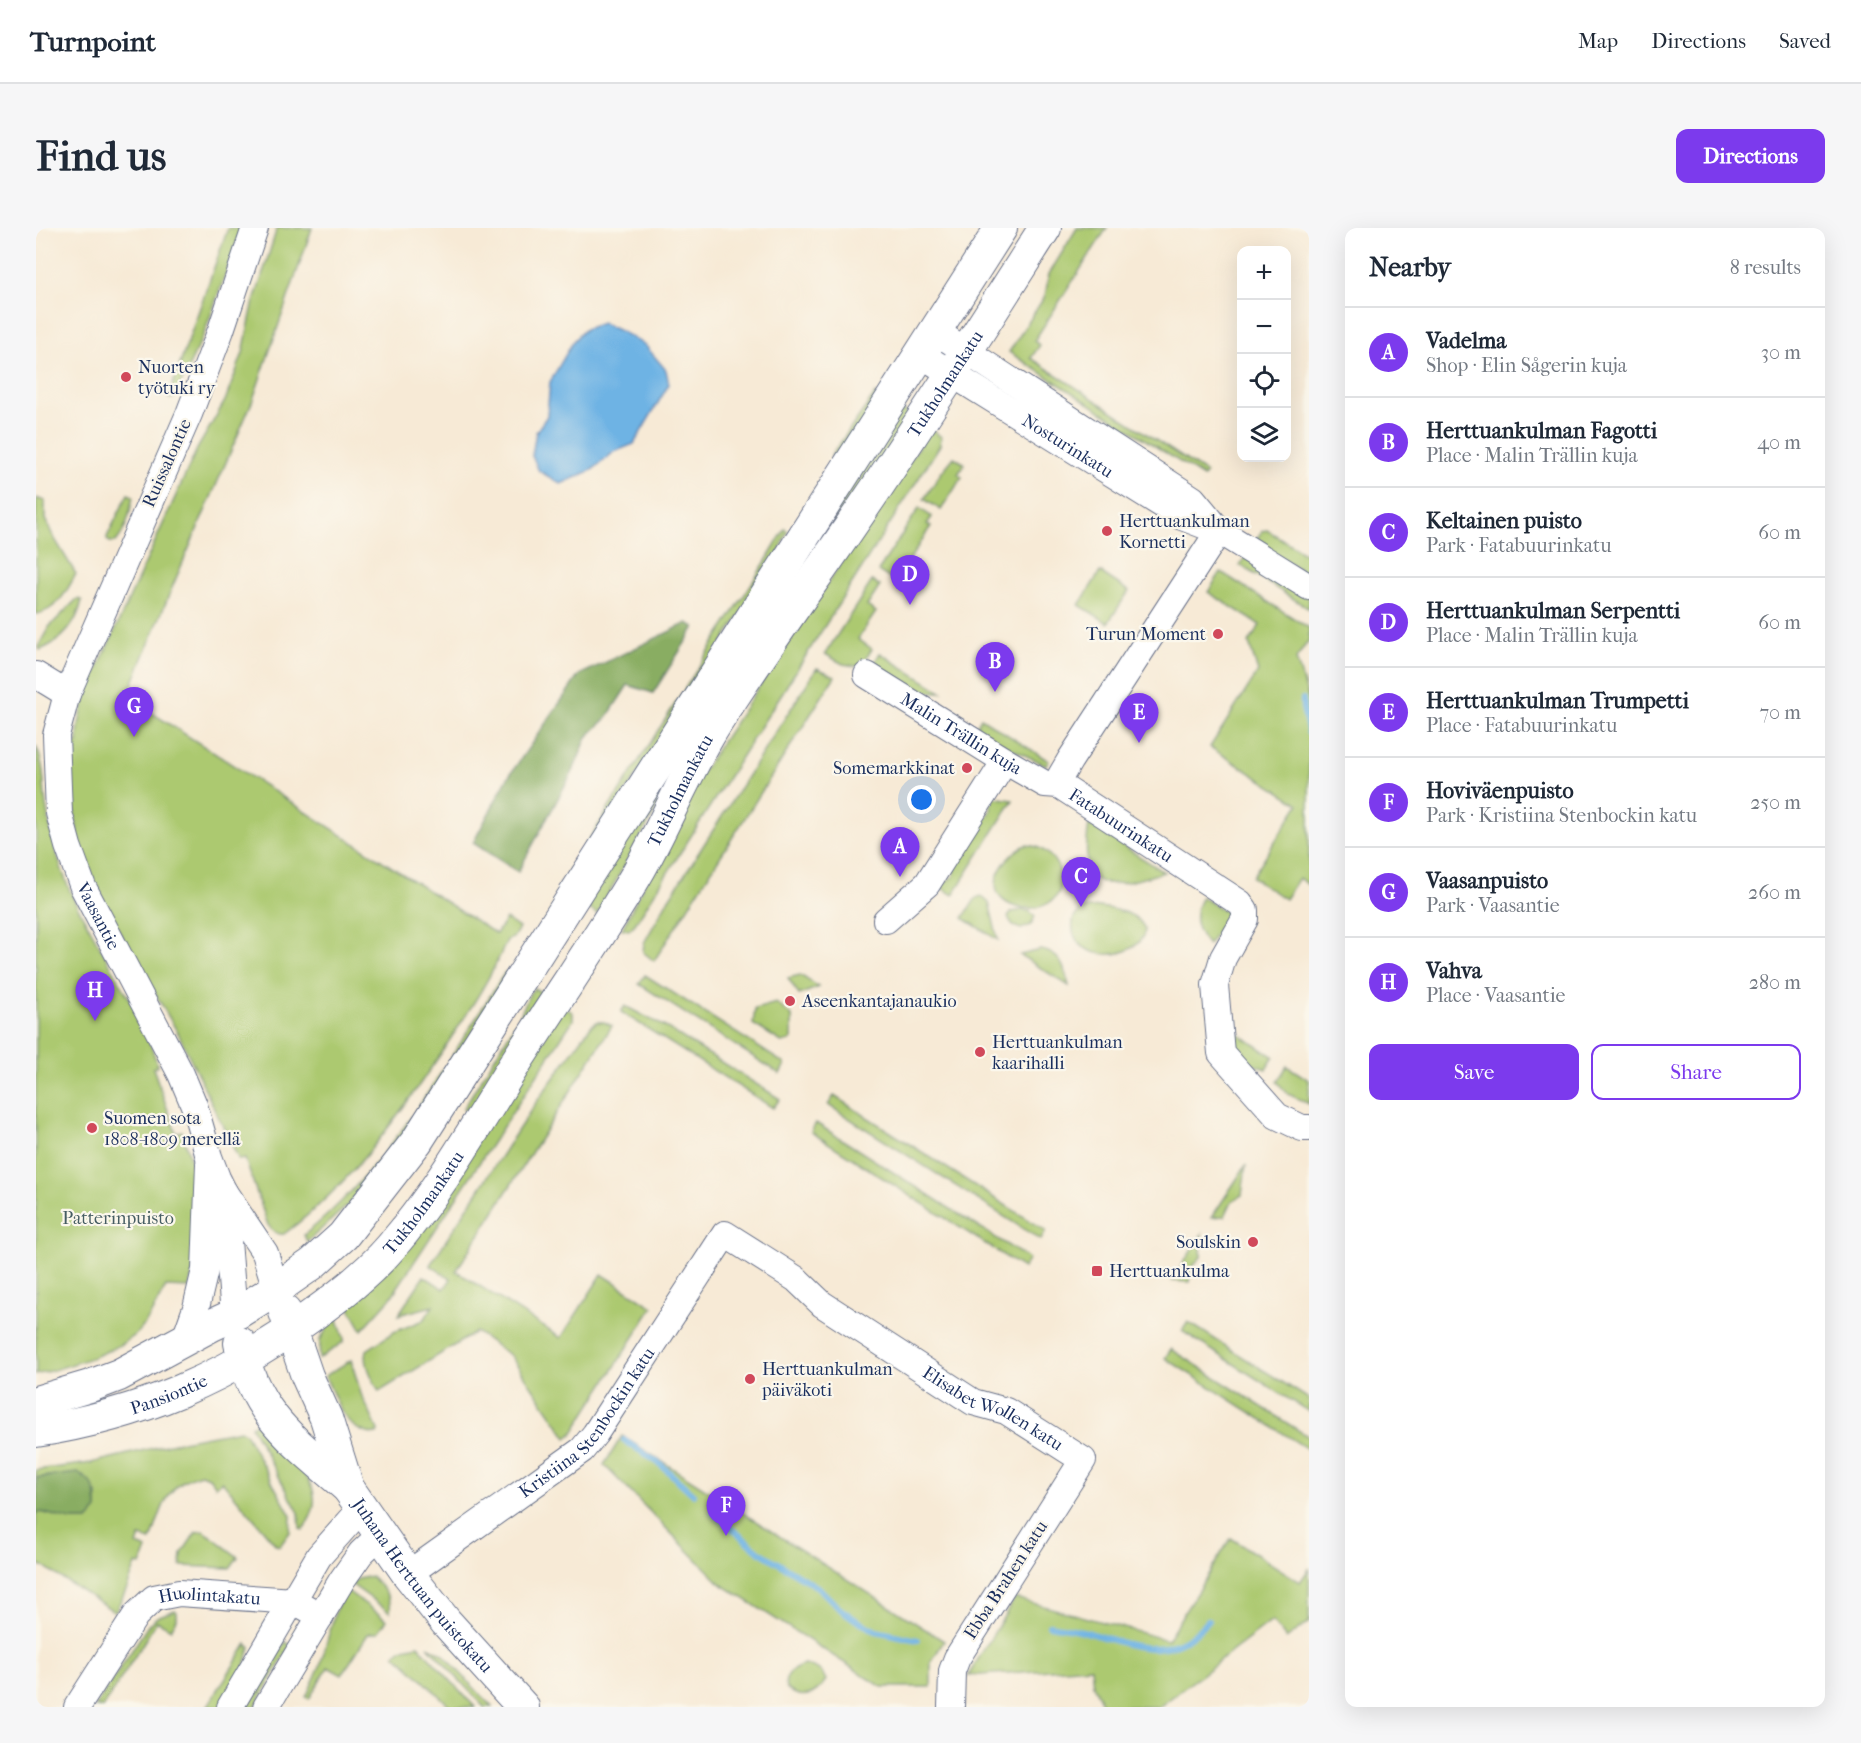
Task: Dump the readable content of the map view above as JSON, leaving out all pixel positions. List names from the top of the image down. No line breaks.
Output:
{"streets":{"main road":["Tukholmankatu","Pansiontie","Juhana Herttuan puistokatu"],"street":["Nosturinkatu","Ruissalontie","Malin Trällin kuja","Fatabuurinkatu","Vaasantie","Elisabet Wollen katu","Kristiina Stenbockin katu","Ebba Brahen katu","Huolintakatu"]},"crossings":[["Tukholmankatu","Nosturinkatu"],["Tukholmankatu","Vaasantie"],["Tukholmankatu","Pansiontie"],["Tukholmankatu","Juhana Herttuan puistokatu"],["Nosturinkatu","Fatabuurinkatu"],["Ruissalontie","Vaasantie"],["Malin Trällin kuja","Fatabuurinkatu"],["Vaasantie","Pansiontie"],["Vaasantie","Juhana Herttuan puistokatu"],["Pansiontie","Juhana Herttuan puistokatu"],["Elisabet Wollen katu","Kristiina Stenbockin katu"],["Elisabet Wollen katu","Ebba Brahen katu"],["Kristiina Stenbockin katu","Juhana Herttuan puistokatu"]],"parks":["Patterinpuisto"],"places":{"other":["Nuorten työtuki ry","Herttuankulman Kornetti","Turun Moment","Somemarkkinat","Aseenkantajanaukio","Herttuankulman kaarihalli","Suomen sota 1808-1809 merellä","Soulskin","Herttuankulman päiväkoti"],"transit":["Herttuankulma"]},"page":{"header":"Turnpoint","nav":["Map","Directions","Saved"],"buttons":["Directions",["Save","Share"]],"title":"Find us","heading":["Nearby","8 results"],"map_buttons":["+","−"],"list":[{"mark":"A","name":"Vadelma","note":"Shop · Elin Sågerin kuja","value":"30 m"},{"mark":"B","name":"Herttuankulman Fagotti","note":"Place · Malin Trällin kuja","value":"40 m"},{"mark":"C","name":"Keltainen puisto","note":"Park · Fatabuurinkatu","value":"60 m"},{"mark":"D","name":"Herttuankulman Serpentti","note":"Place · Malin Trällin kuja","value":"60 m"},{"mark":"E","name":"Herttuankulman Trumpetti","note":"Place · Fatabuurinkatu","value":"70 m"},{"mark":"F","name":"Hoviväenpuisto","note":"Park · Kristiina Stenbockin katu","value":"250 m"},{"mark":"G","name":"Vaasanpuisto","note":"Park · Vaasantie","value":"260 m"},{"mark":"H","name":"Vahva","note":"Place · Vaasantie","value":"280 m"}],"pins":["D","B","G","E","A","C","H","F"]}}
